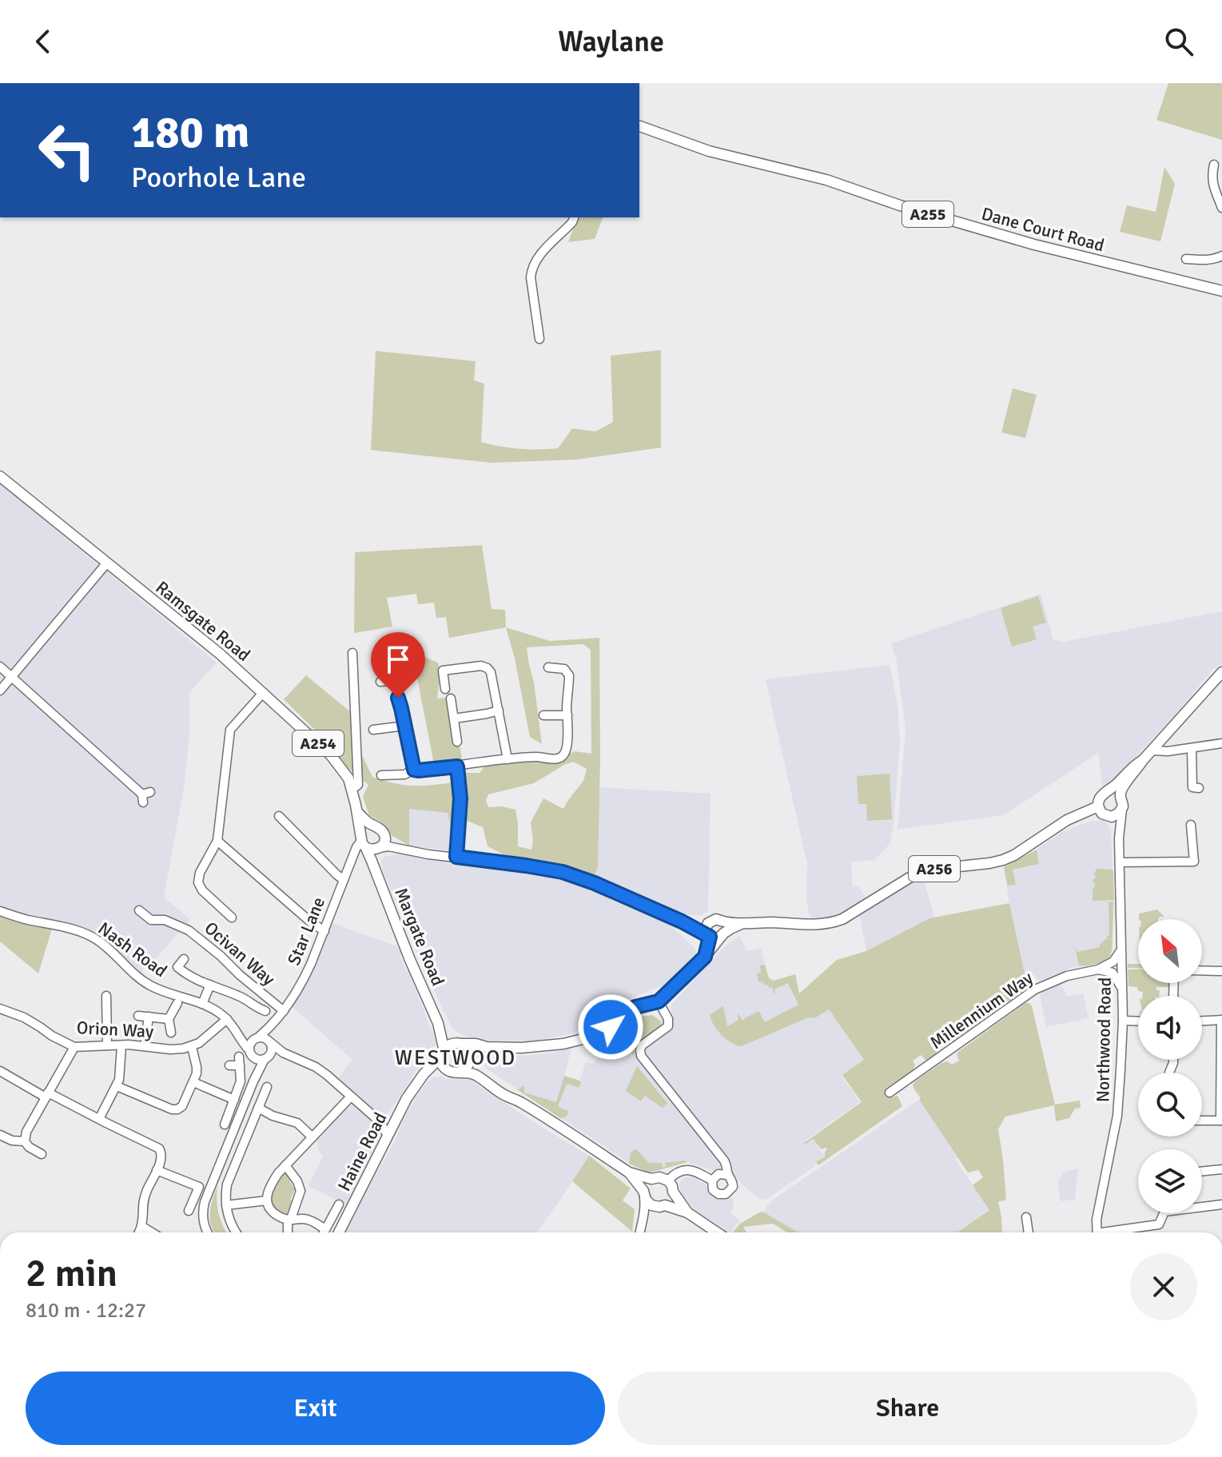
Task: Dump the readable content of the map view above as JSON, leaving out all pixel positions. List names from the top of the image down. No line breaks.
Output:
{"streets":{"main road":["A255","Dane Court Road","Ramsgate Road","A254","A256","Margate Road","Haine Road"],"street":["Star Lane","Nash Road","Ocivan Way","Millennium Way","Orion Way","Northwood Road"]},"crossings":[["Ramsgate Road","Star Lane"],["Ramsgate Road","Margate Road"],["A256","Margate Road"],["A256","Northwood Road"],["A256","Haine Road"],["Star Lane","Margate Road"],["Star Lane","Nash Road"],["Star Lane","Ocivan Way"],["Margate Road","Haine Road"],["Millennium Way","Northwood Road"]],"districts":["WESTWOOD"],"north":"top left","page":{"header":"Waylane","turn":["180 m","Poorhole Lane"],"heading":["2 min","810 m · 12:27"],"buttons":["Exit","Share"]}}
